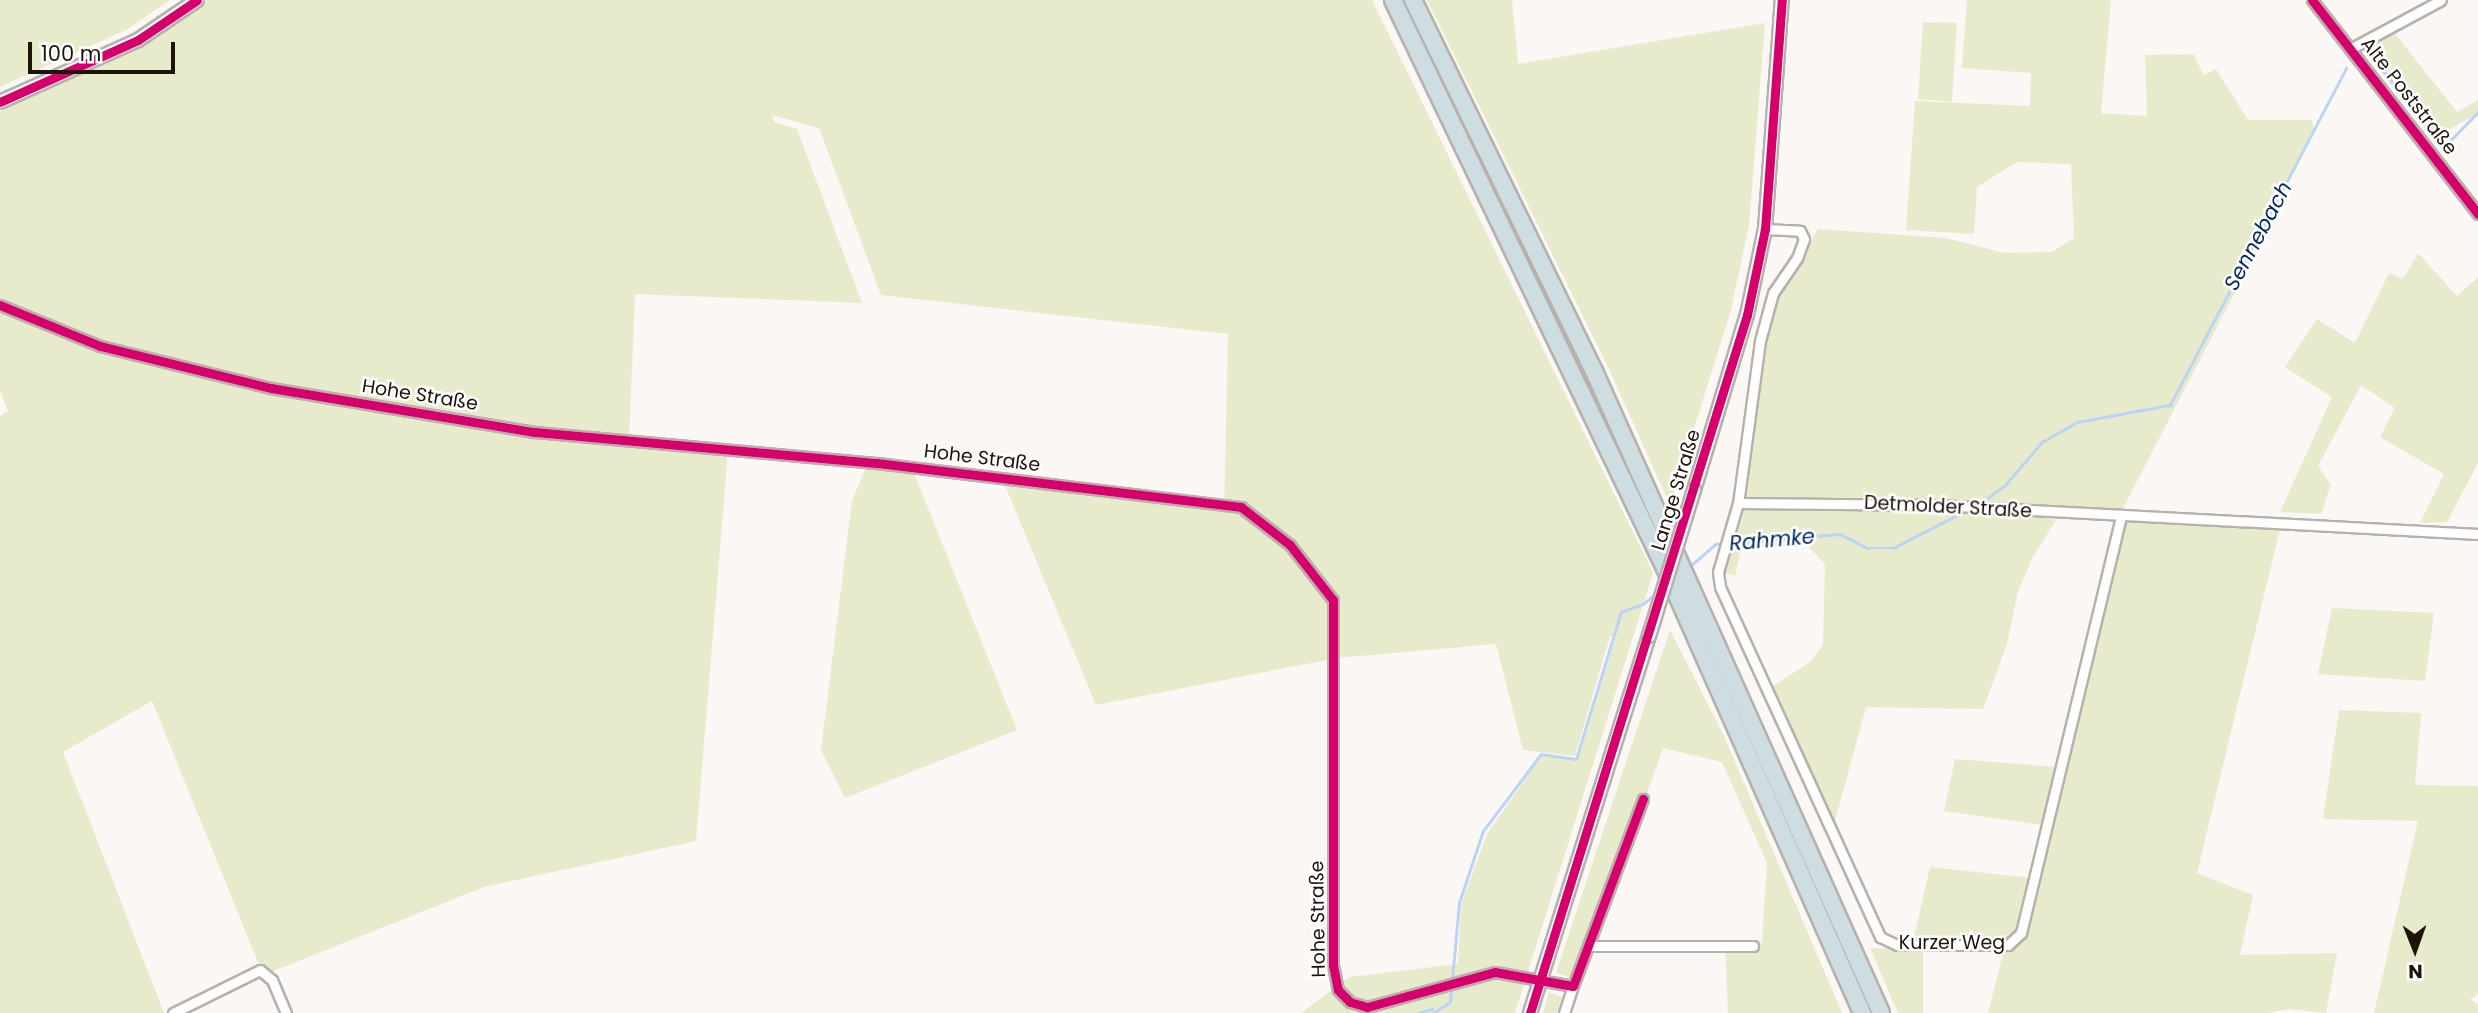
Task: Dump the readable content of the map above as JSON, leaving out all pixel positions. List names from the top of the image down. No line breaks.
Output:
{"streets":{"street":["Alte Poststraße","Hohe Straße","Lange Straße","Detmolder Straße","Kurzer Weg"]},"crossings":[["Hohe Straße","Lange Straße"],["Detmolder Straße","Kurzer Weg"]],"water":["Sennebach","Rahmke"],"scale_bar":"100 m","north":"bottom"}
